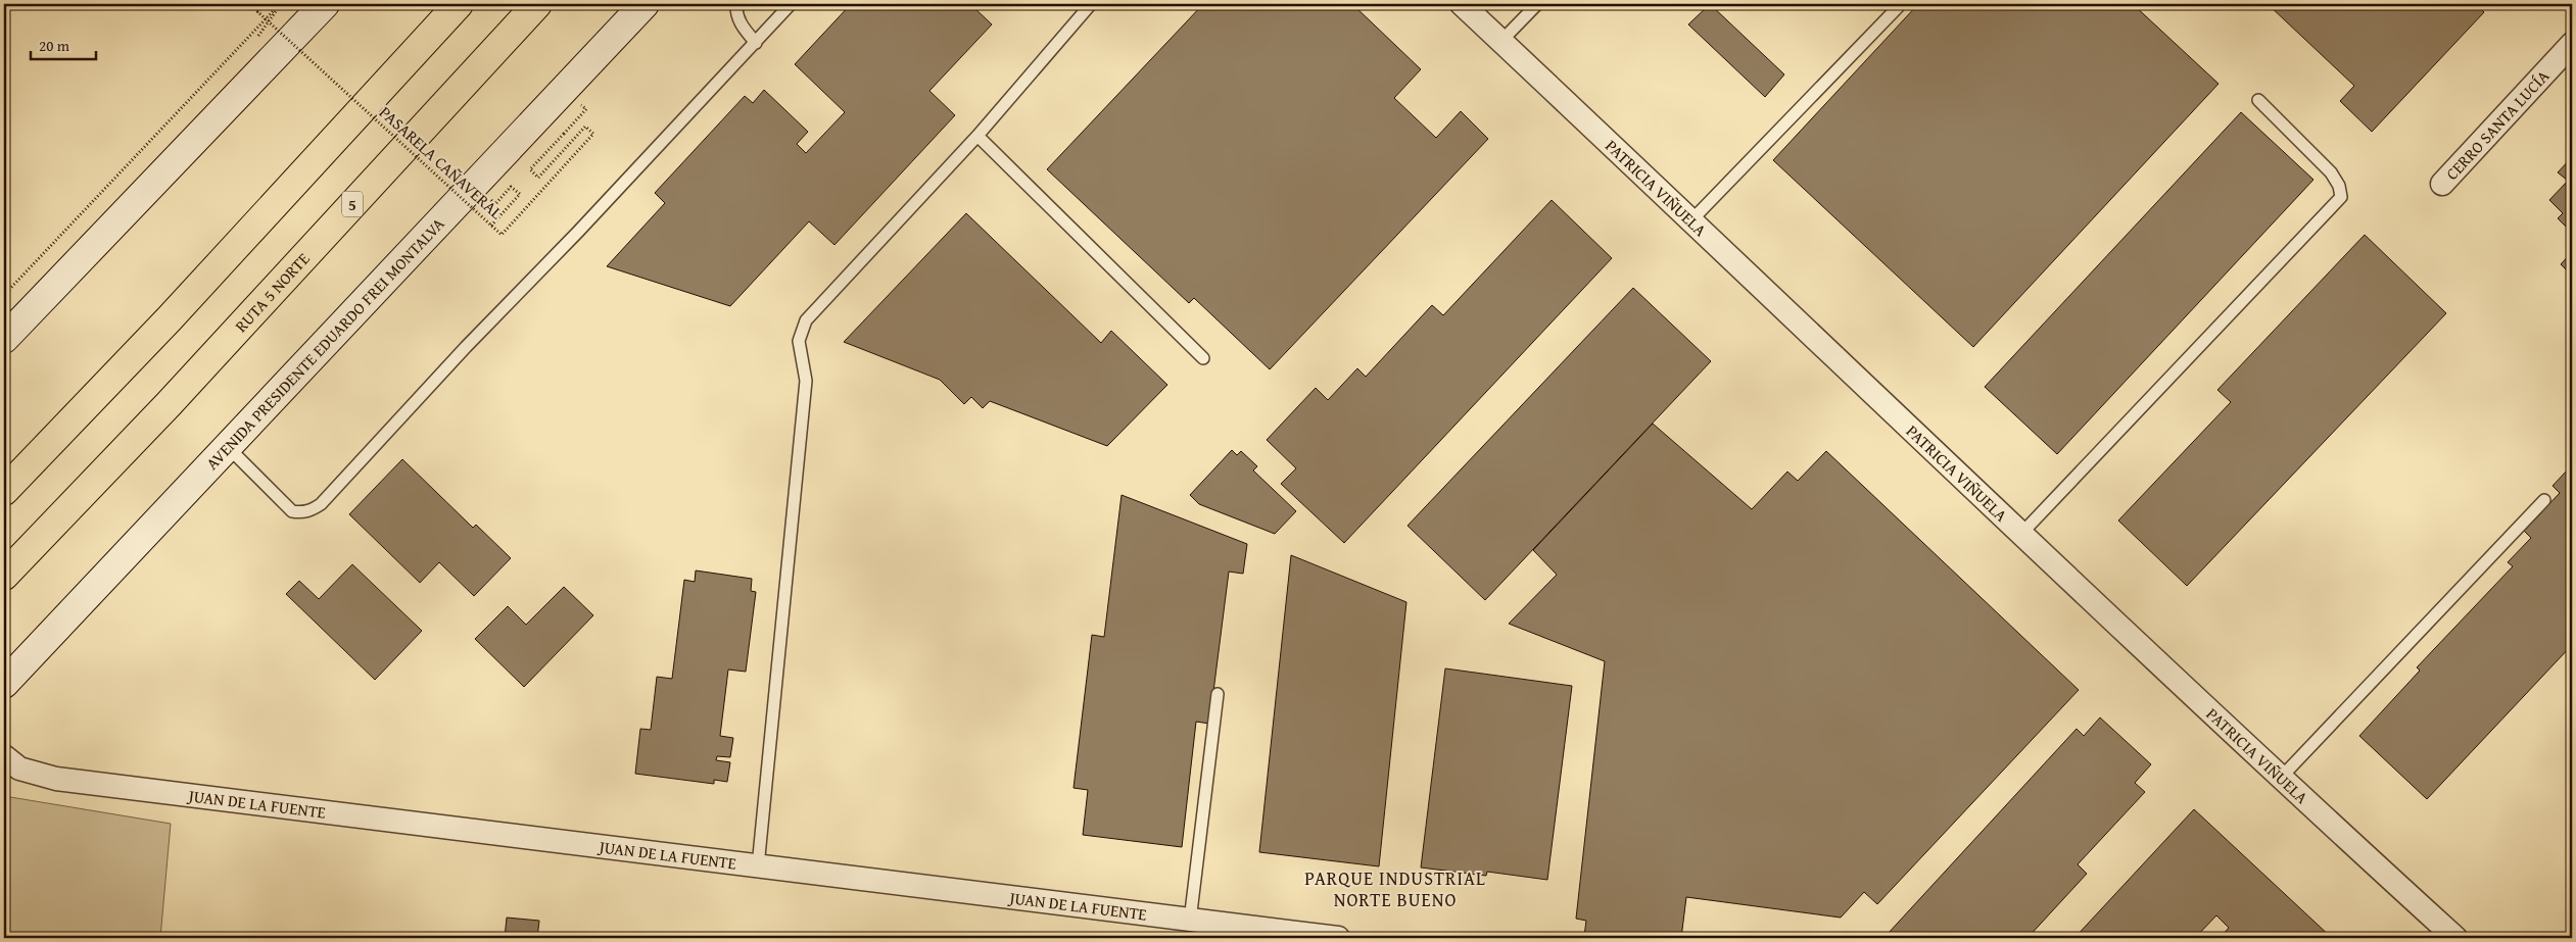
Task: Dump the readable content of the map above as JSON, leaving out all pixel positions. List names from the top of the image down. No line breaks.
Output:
{"streets":{"highway":["5","RUTA 5 NORTE"],"main road":["AVENIDA PRESIDENTE EDUARDO FREI MONTALVA"],"street":["CERRO SANTA LUCÍA","PATRICIA VIÑUELA","JUAN DE LA FUENTE"],"path":["PASARELA CAÑAVERAL"]},"districts":["PARQUE INDUSTRIAL NORTE BUENO"],"scale_bar":"20 m"}
